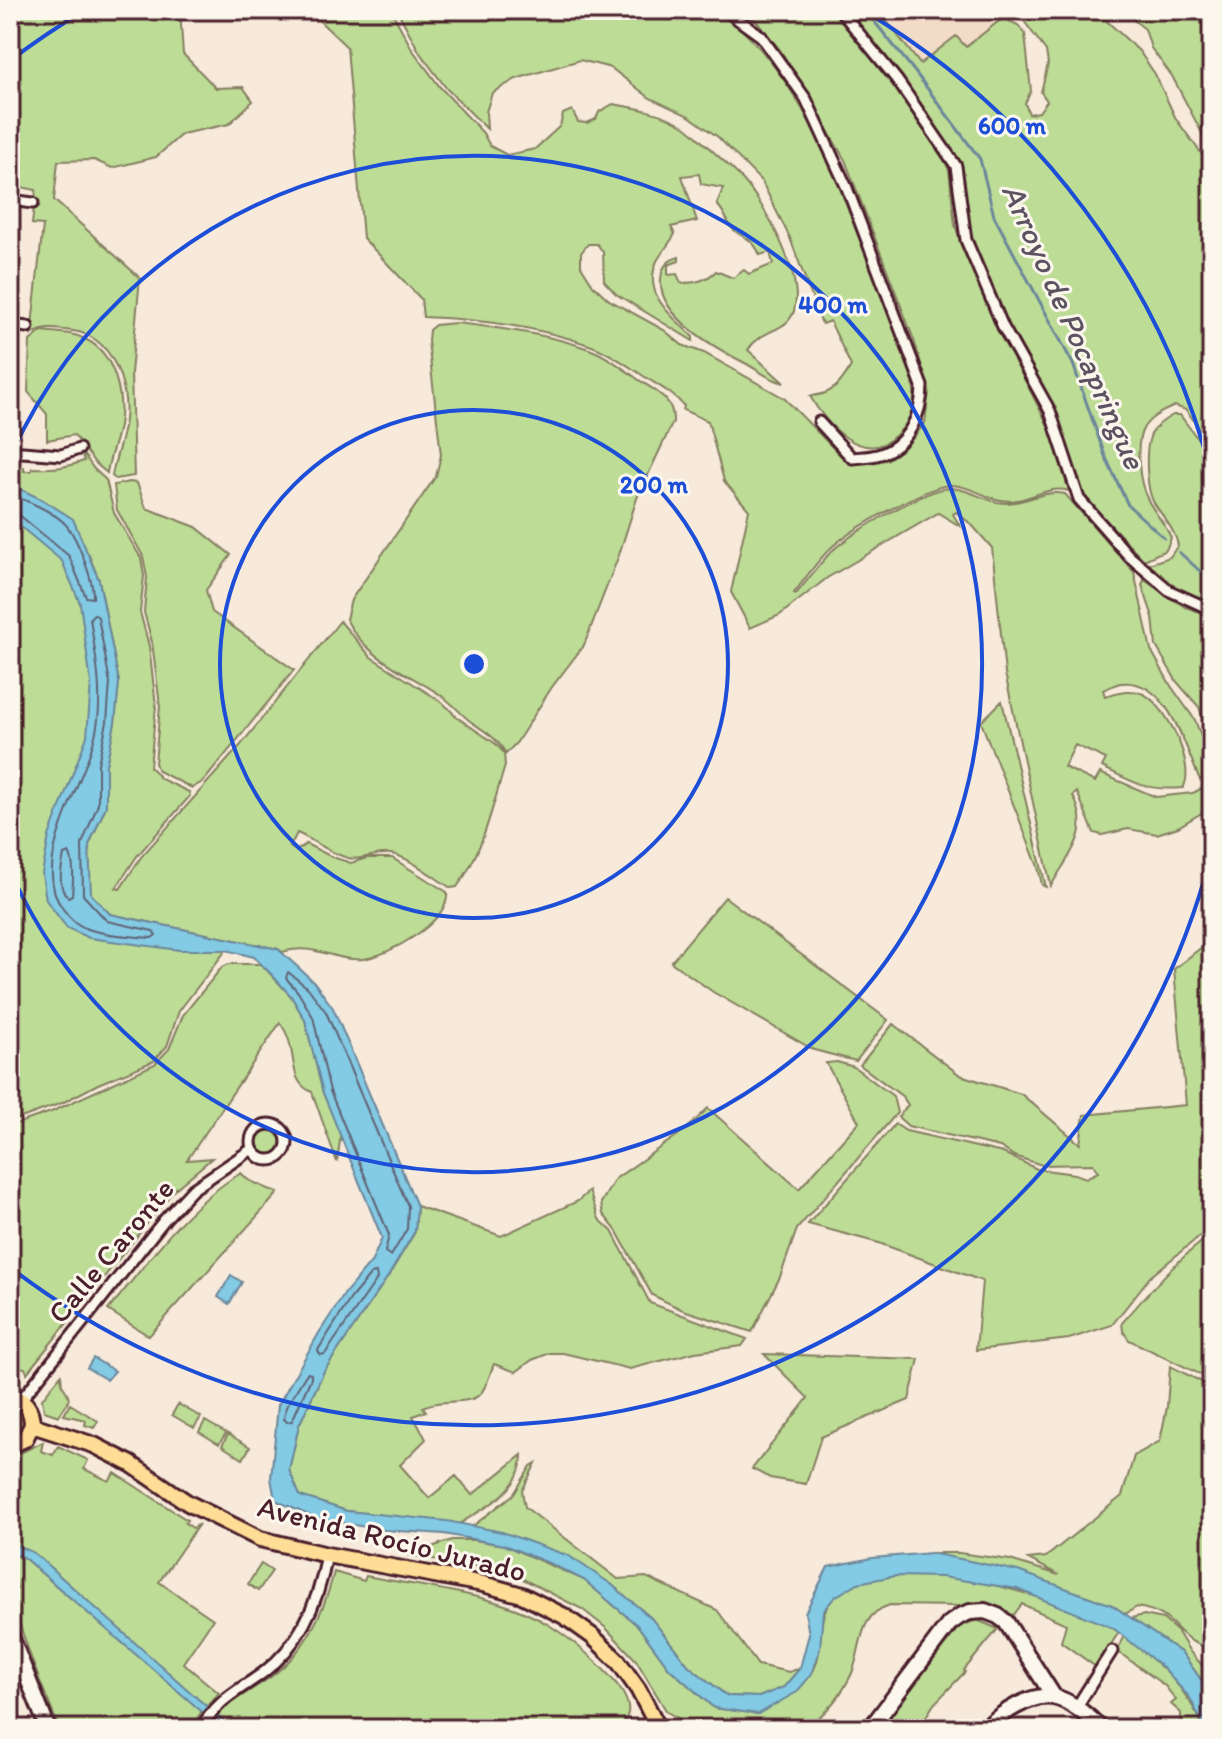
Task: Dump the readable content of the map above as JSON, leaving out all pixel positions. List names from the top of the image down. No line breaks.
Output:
{"streets":{"main road":["Avenida Rocío Jurado"],"street":["Calle Caronte"]},"water":["Arroyo de Pocapringue"],"rings":["600 m","400 m","200 m"]}
